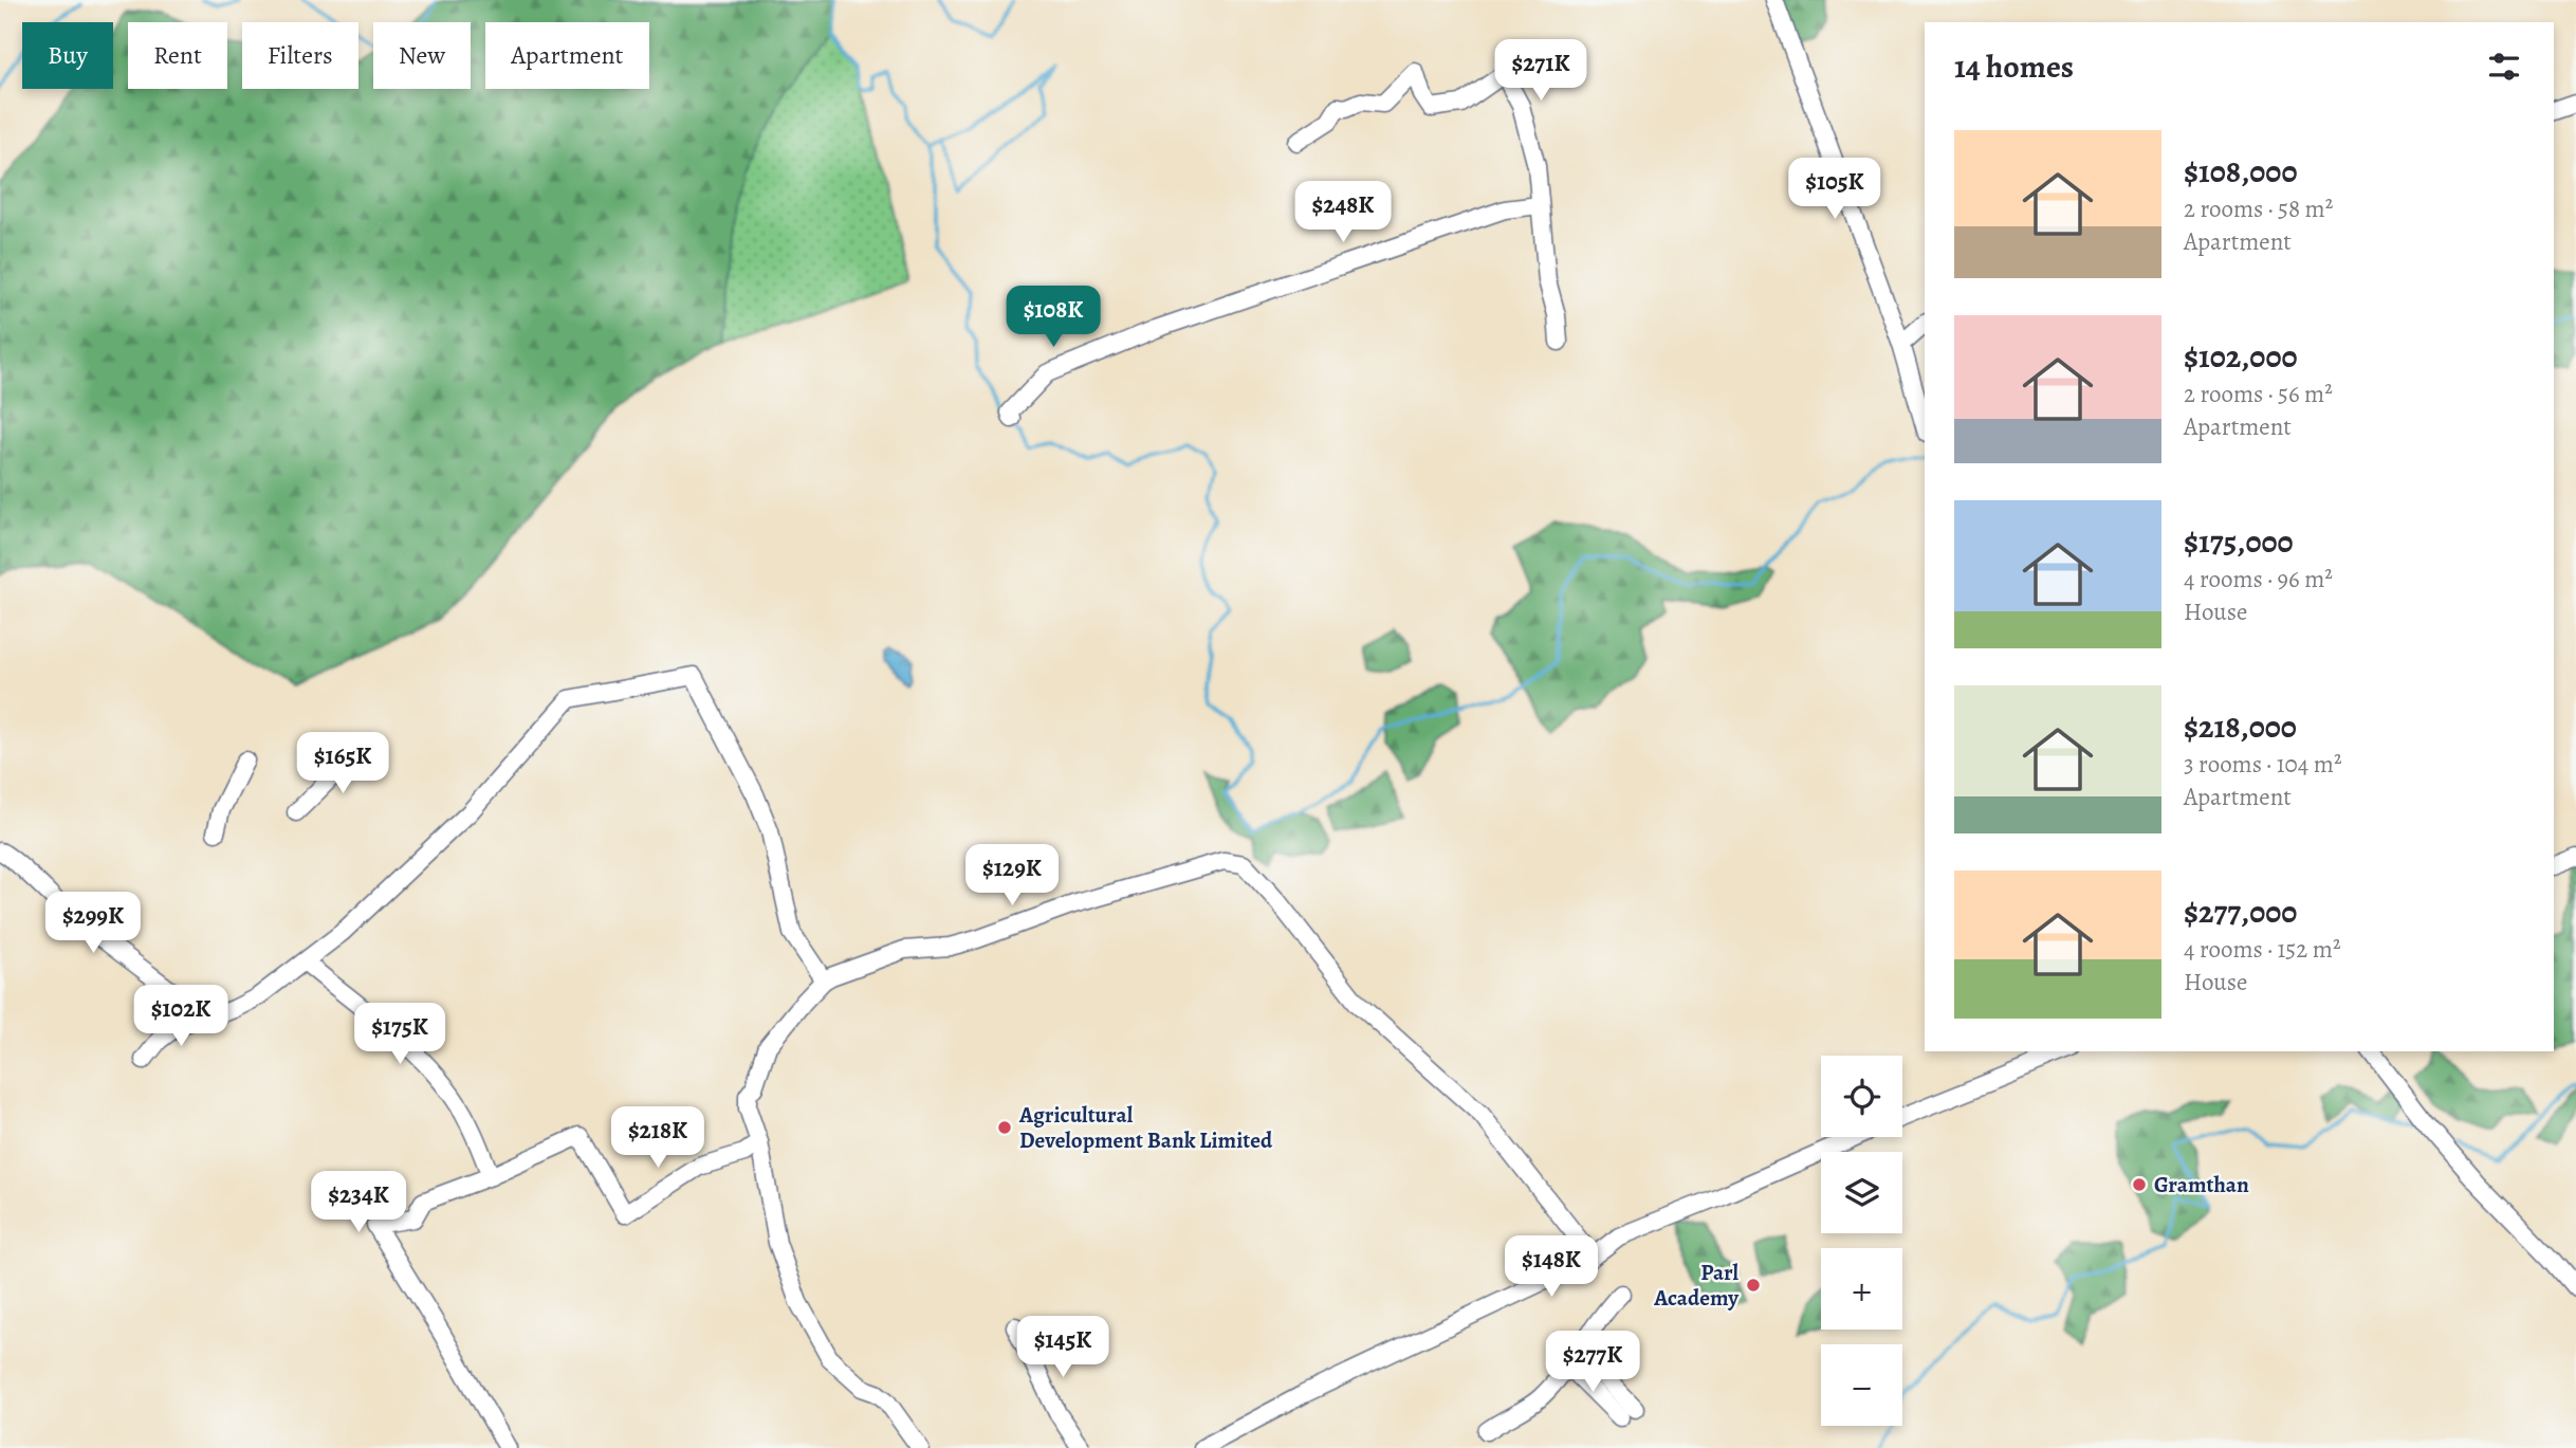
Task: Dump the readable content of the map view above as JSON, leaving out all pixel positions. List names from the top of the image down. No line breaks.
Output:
{"places":["Agricultural Development Bank Limited","Gramthan","Parl Academy"],"page":{"chip":["Buy","Rent","Filters","New","Apartment"],"heading":"14 homes","price":["$271K","$105K","$248K","$108K","$165K","$129K","$299K","$102K","$175K","$218K","$234K","$148K","$145K","$277K"],"list":[{"name":"$108,000","note":"2 rooms · 58 m² · Apartment"},{"name":"$102,000","note":"2 rooms · 56 m² · Apartment"},{"name":"$175,000","note":"4 rooms · 96 m² · House"},{"name":"$218,000","note":"3 rooms · 104 m² · Apartment"},{"name":"$277,000","note":"4 rooms · 152 m² · House"}],"map_buttons":["+","−"]}}
